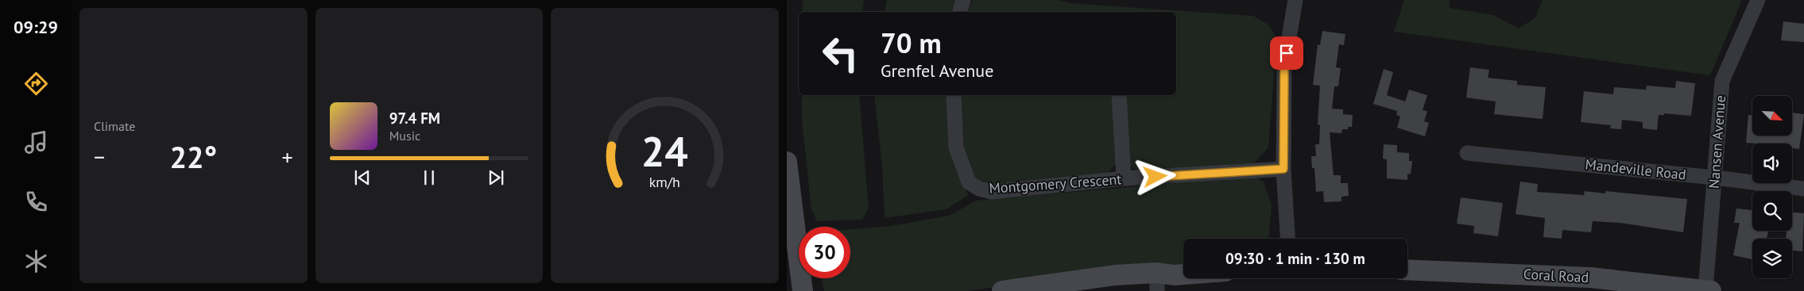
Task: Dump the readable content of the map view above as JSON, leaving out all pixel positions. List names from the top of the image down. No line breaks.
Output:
{"streets":{"main road":["Coral Road"],"street":["Nansen Avenue","Mandeville Road","Montgomery Crescent"]},"crossings":[["Nansen Avenue","Mandeville Road"],["Nansen Avenue","Coral Road"]],"north":"bottom right","page":{"tabs":"09:29","tile":"Climate","turn":["70 m","Grenfel Avenue"],"song":["97.4 FM","Music"],"heat":["−","22°","+"],"limit":"30","trip":"09:30 · 1 min · 130 m","gauge":["24","km/h"]}}
